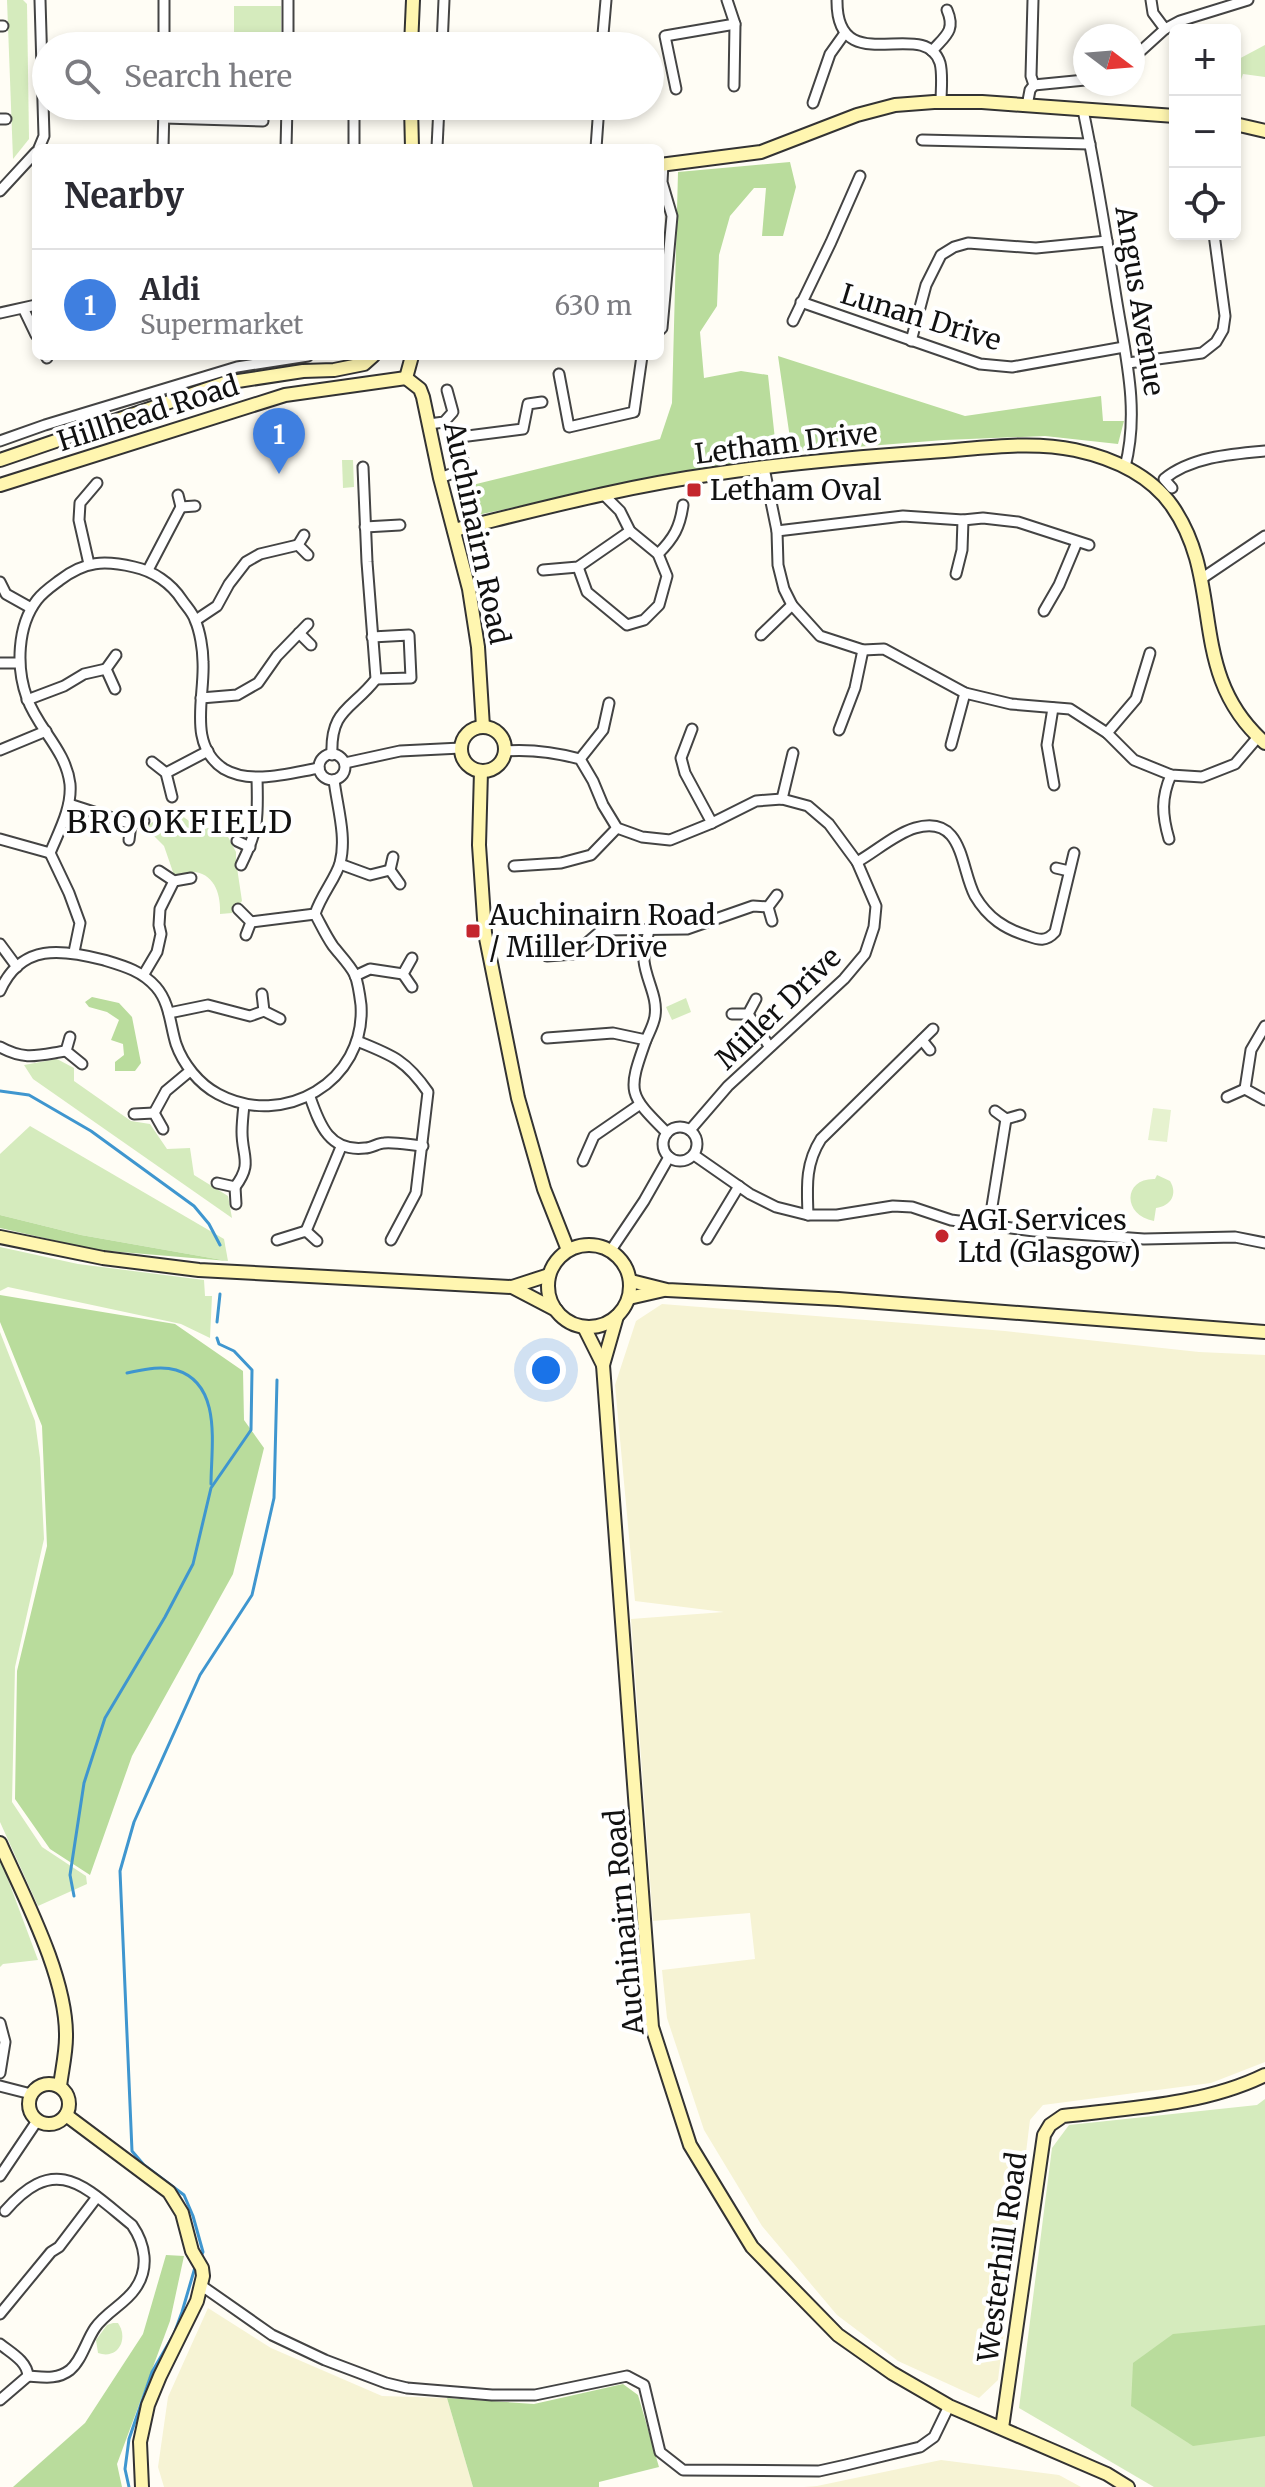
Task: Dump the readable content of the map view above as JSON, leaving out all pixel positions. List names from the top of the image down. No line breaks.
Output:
{"streets":{"street":["Angus Avenue","Lunan Drive","Hillhead Road","Letham Drive","Auchinairn Road","Miller Drive","Westerhill Road"]},"crossings":[["Angus Avenue","Lunan Drive"],["Angus Avenue","Letham Drive"],["Hillhead Road","Auchinairn Road"],["Letham Drive","Auchinairn Road"],["Auchinairn Road","Westerhill Road"]],"districts":["BROOKFIELD"],"places":{"transit":["Letham Oval","Auchinairn Road / Miller Drive"],"other":["AGI Services Ltd (Glasgow)"]},"north":"right","page":{"map_buttons":["+","−"],"search":"Search here","heading":"Nearby","list":[{"mark":"1","name":"Aldi","note":"Supermarket","value":"630 m"}],"pins":"1"}}
